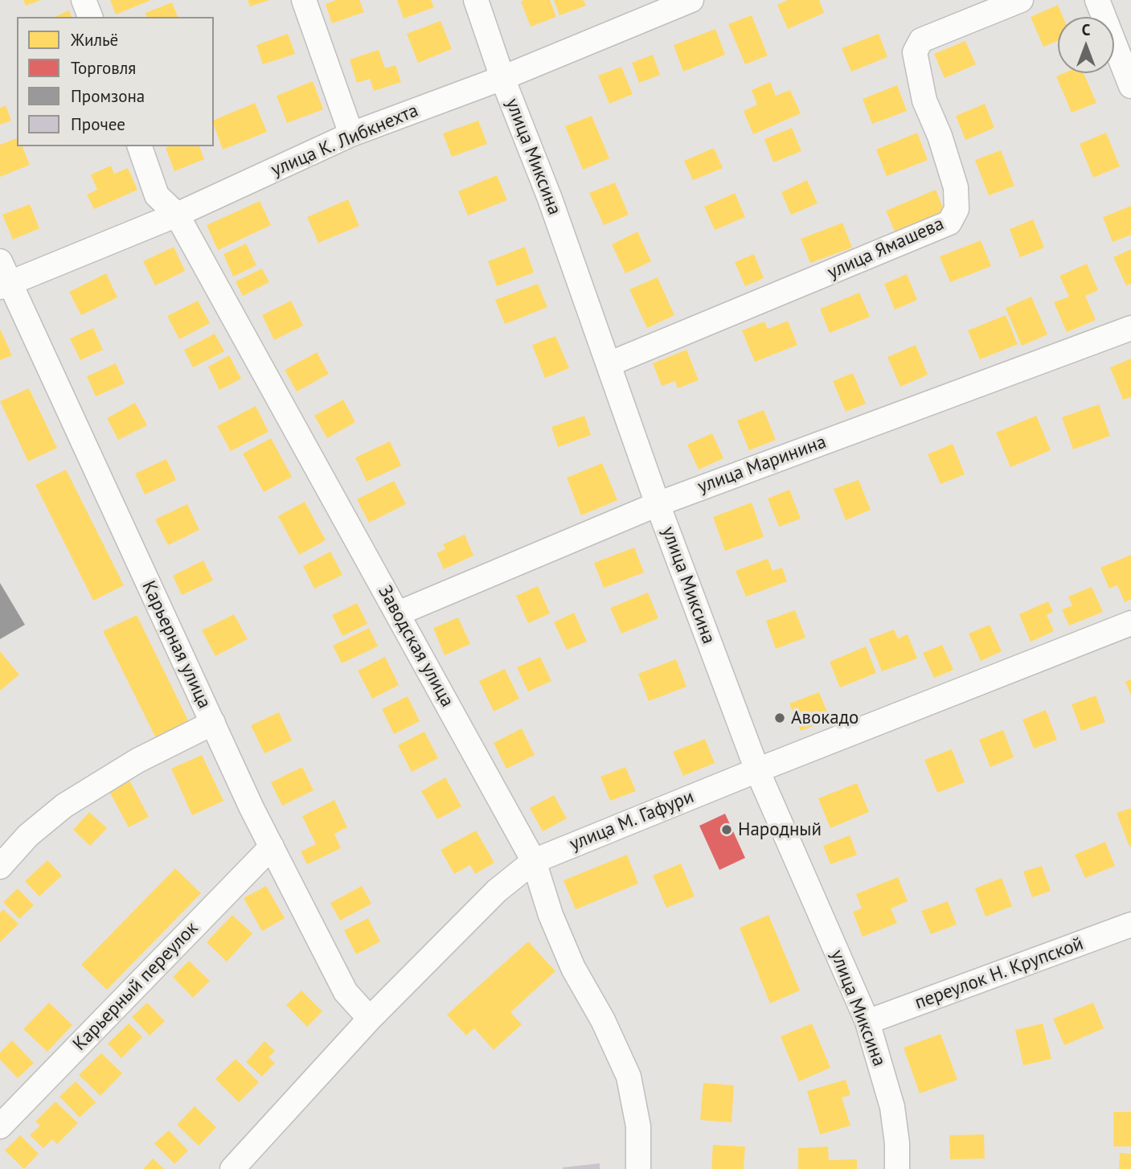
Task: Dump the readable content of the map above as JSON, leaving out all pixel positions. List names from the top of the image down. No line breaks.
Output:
{"streets":{"street":["улица К. Либкнехта","улица Миксина","улица Ямашева","улица Маринина","Карьерная улица","Заводская улица","улица М. Гафури","переулок Н. Крупской","Карьерный переулок"]},"crossings":[["улица К. Либкнехта","улица Миксина"],["улица К. Либкнехта","Карьерная улица"],["улица К. Либкнехта","Заводская улица"],["улица Миксина","улица Ямашева"],["улица Миксина","улица Маринина"],["улица Миксина","улица М. Гафури"],["улица Миксина","переулок Н. Крупской"],["улица Маринина","Заводская улица"],["Карьерная улица","улица М. Гафури"],["Карьерная улица","Карьерный переулок"],["Заводская улица","улица М. Гафури"]],"places":["Авокадо","Народный"],"legend":["Жильё","Торговля","Промзона","Прочее"],"north":"top"}
